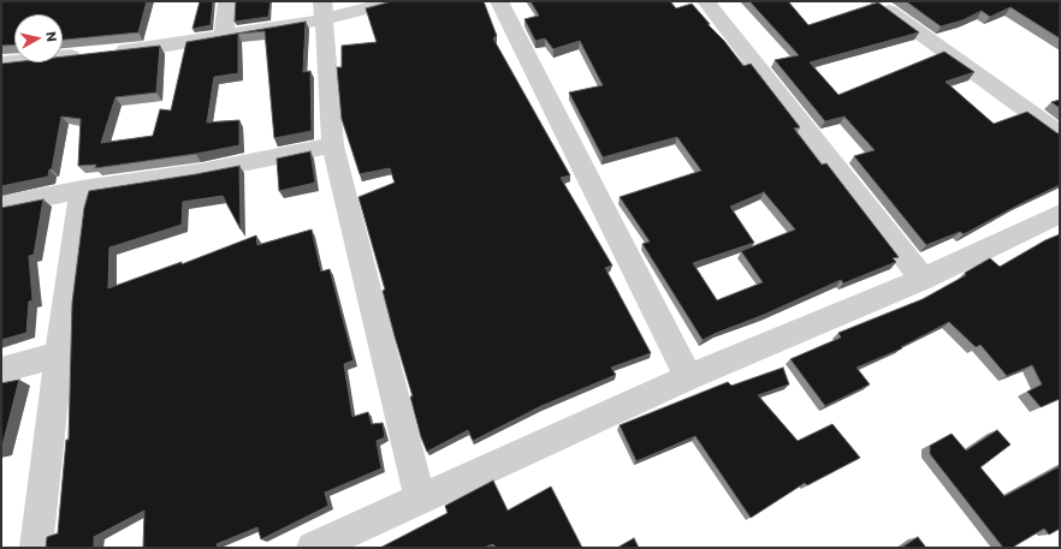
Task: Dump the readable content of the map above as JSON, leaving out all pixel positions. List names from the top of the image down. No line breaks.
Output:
{"north":"right"}
